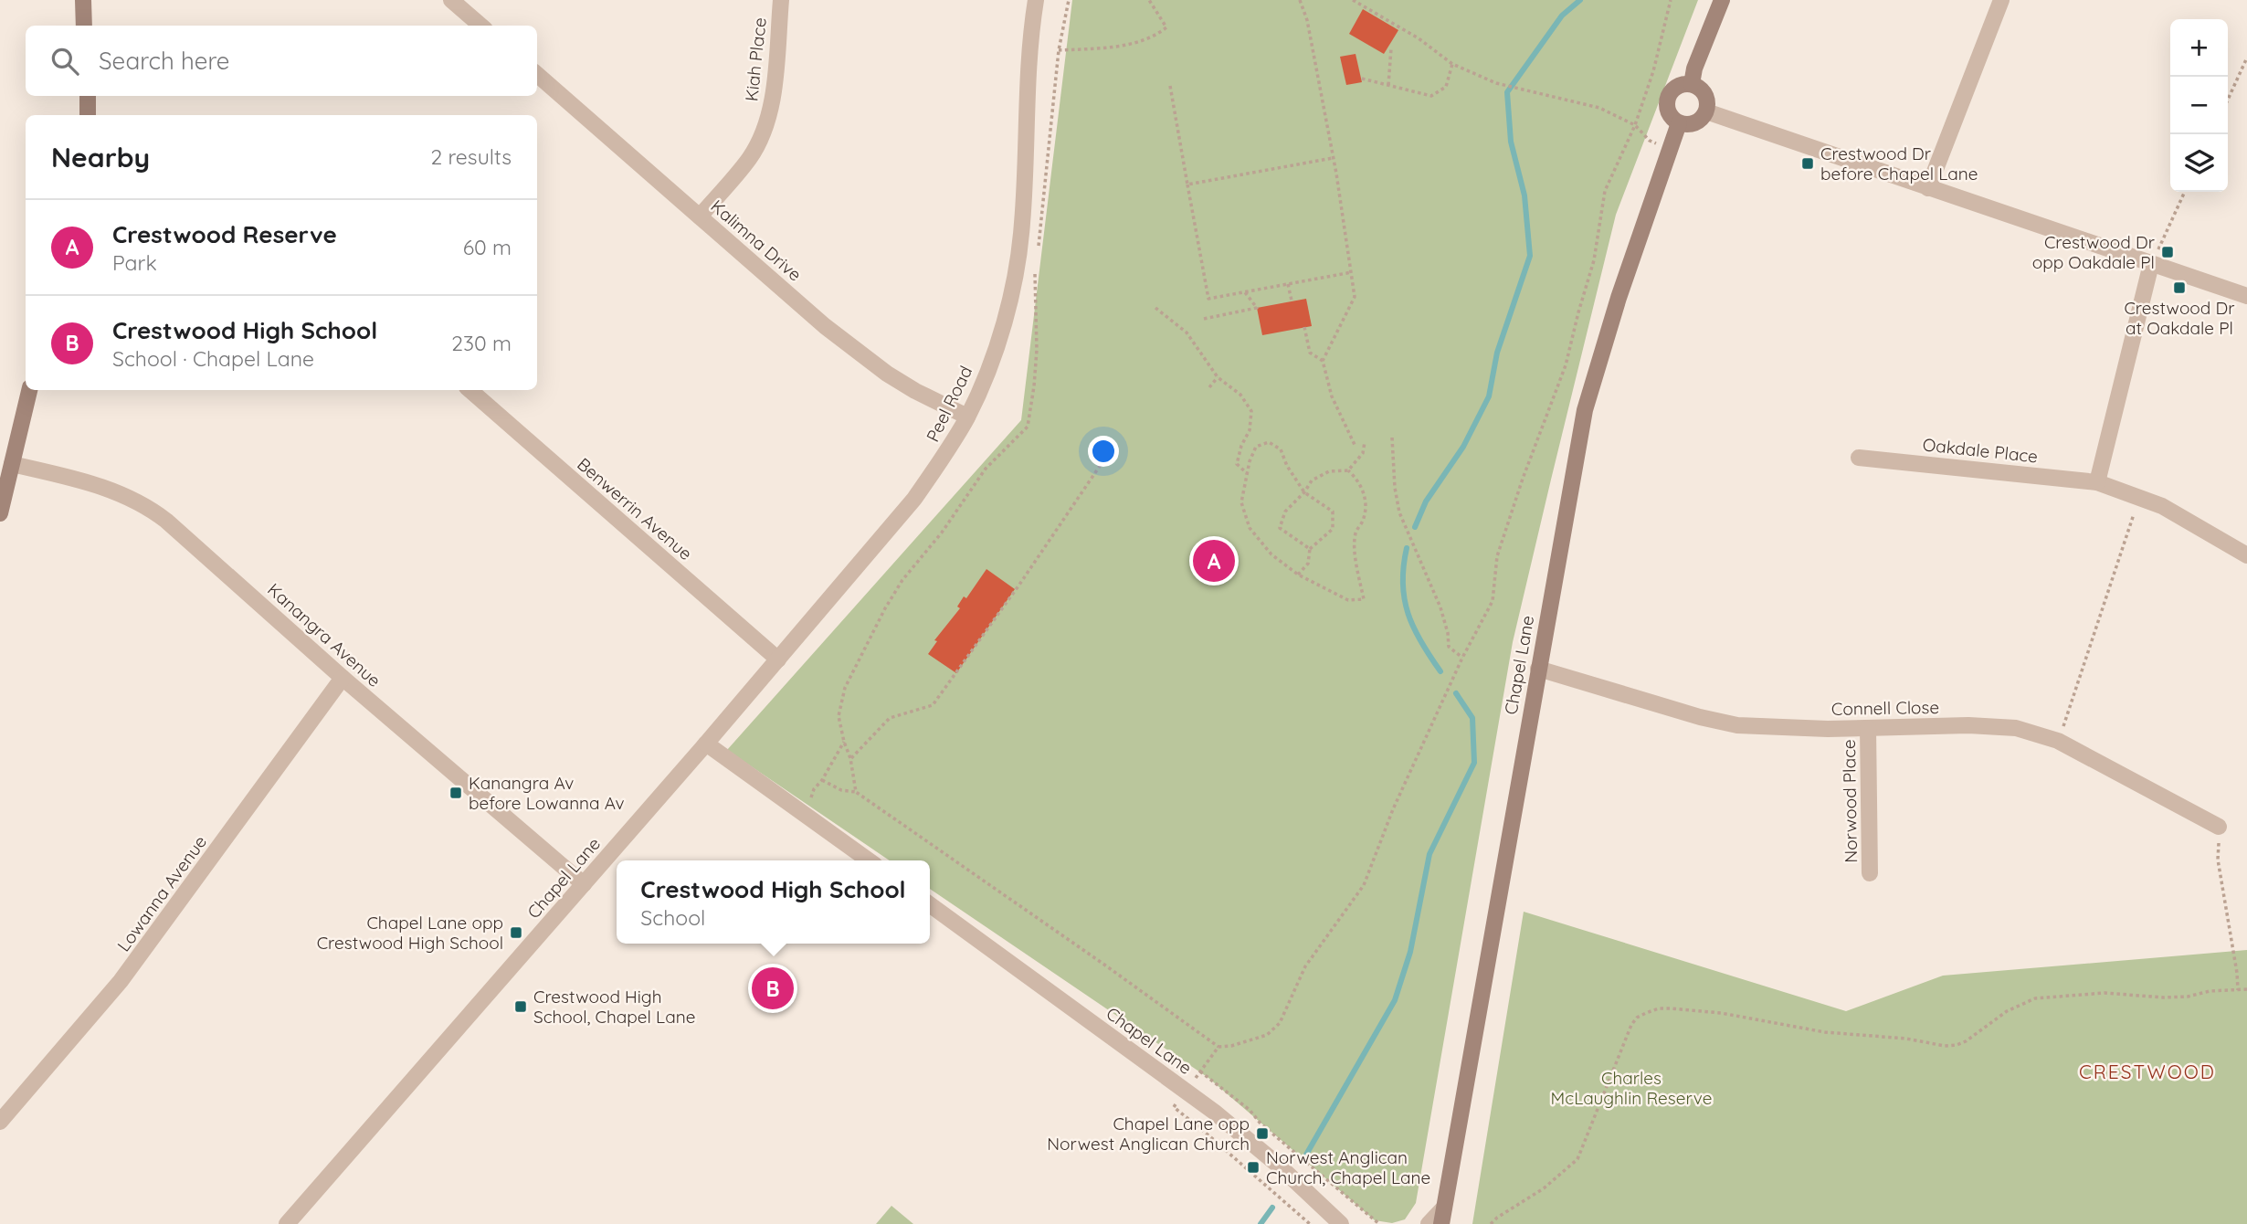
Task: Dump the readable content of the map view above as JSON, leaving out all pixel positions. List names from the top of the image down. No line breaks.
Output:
{"streets":{"main road":["Chapel Lane"],"street":["Kiah Place","Kalimna Drive","Peel Road","Oakdale Place","Benwerrin Avenue","Kanangra Avenue","Connell Close","Norwood Place","Lowanna Avenue"]},"crossings":[["Kiah Place","Kalimna Drive"],["Kalimna Drive","Peel Road"],["Peel Road","Benwerrin Avenue"],["Peel Road","Chapel Lane"],["Kanangra Avenue","Chapel Lane"],["Kanangra Avenue","Lowanna Avenue"],["Chapel Lane","Connell Close"],["Connell Close","Norwood Place"]],"districts":["CRESTWOOD"],"parks":["Charles McLaughlin Reserve"],"places":{"transit":["Crestwood Dr before Chapel Lane","Crestwood Dr opp Oakdale Pl","Crestwood Dr at Oakdale Pl","Kanangra Av before Lowanna Av","Chapel Lane opp Crestwood High School","Crestwood High School, Chapel Lane","Chapel Lane opp Norwest Anglican Church","Norwest Anglican Church, Chapel Lane"]},"page":{"map_buttons":["+","−"],"search":"Search here","heading":["Nearby","2 results"],"list":[{"mark":"A","name":"Crestwood Reserve","note":"Park","value":"60 m"},{"mark":"B","name":"Crestwood High School","note":"School · Chapel Lane","value":"230 m"}],"pins":["A","B"],"popup":["Crestwood High School","School"]}}
